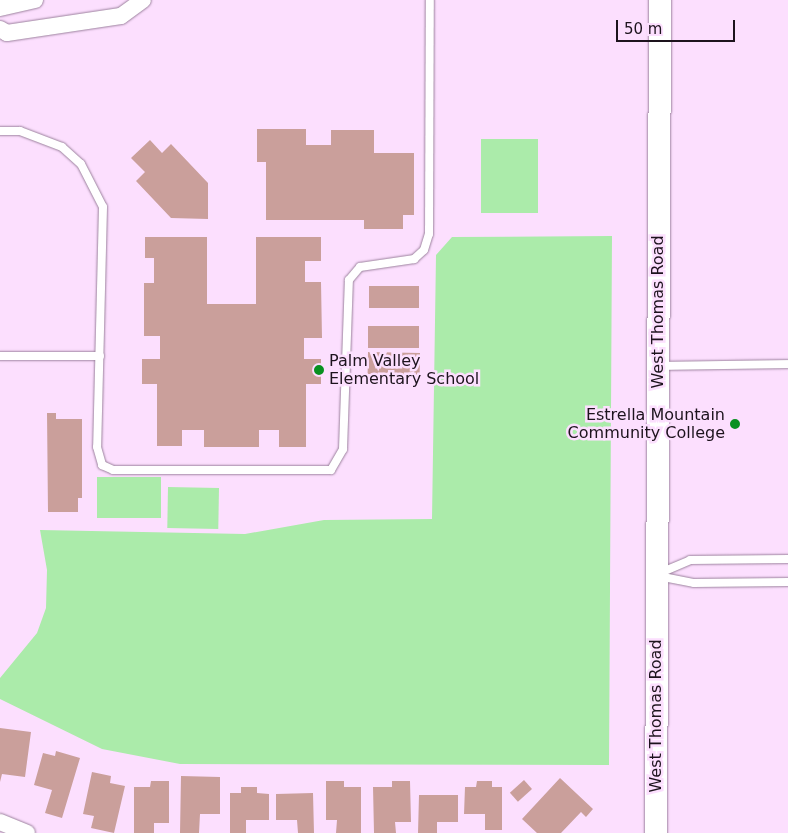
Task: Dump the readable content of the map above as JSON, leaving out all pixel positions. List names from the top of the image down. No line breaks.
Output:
{"streets":{"main road":["West Thomas Road"]},"places":["Palm Valley Elementary School","Estrella Mountain Community College"],"scale_bar":"50 m"}
